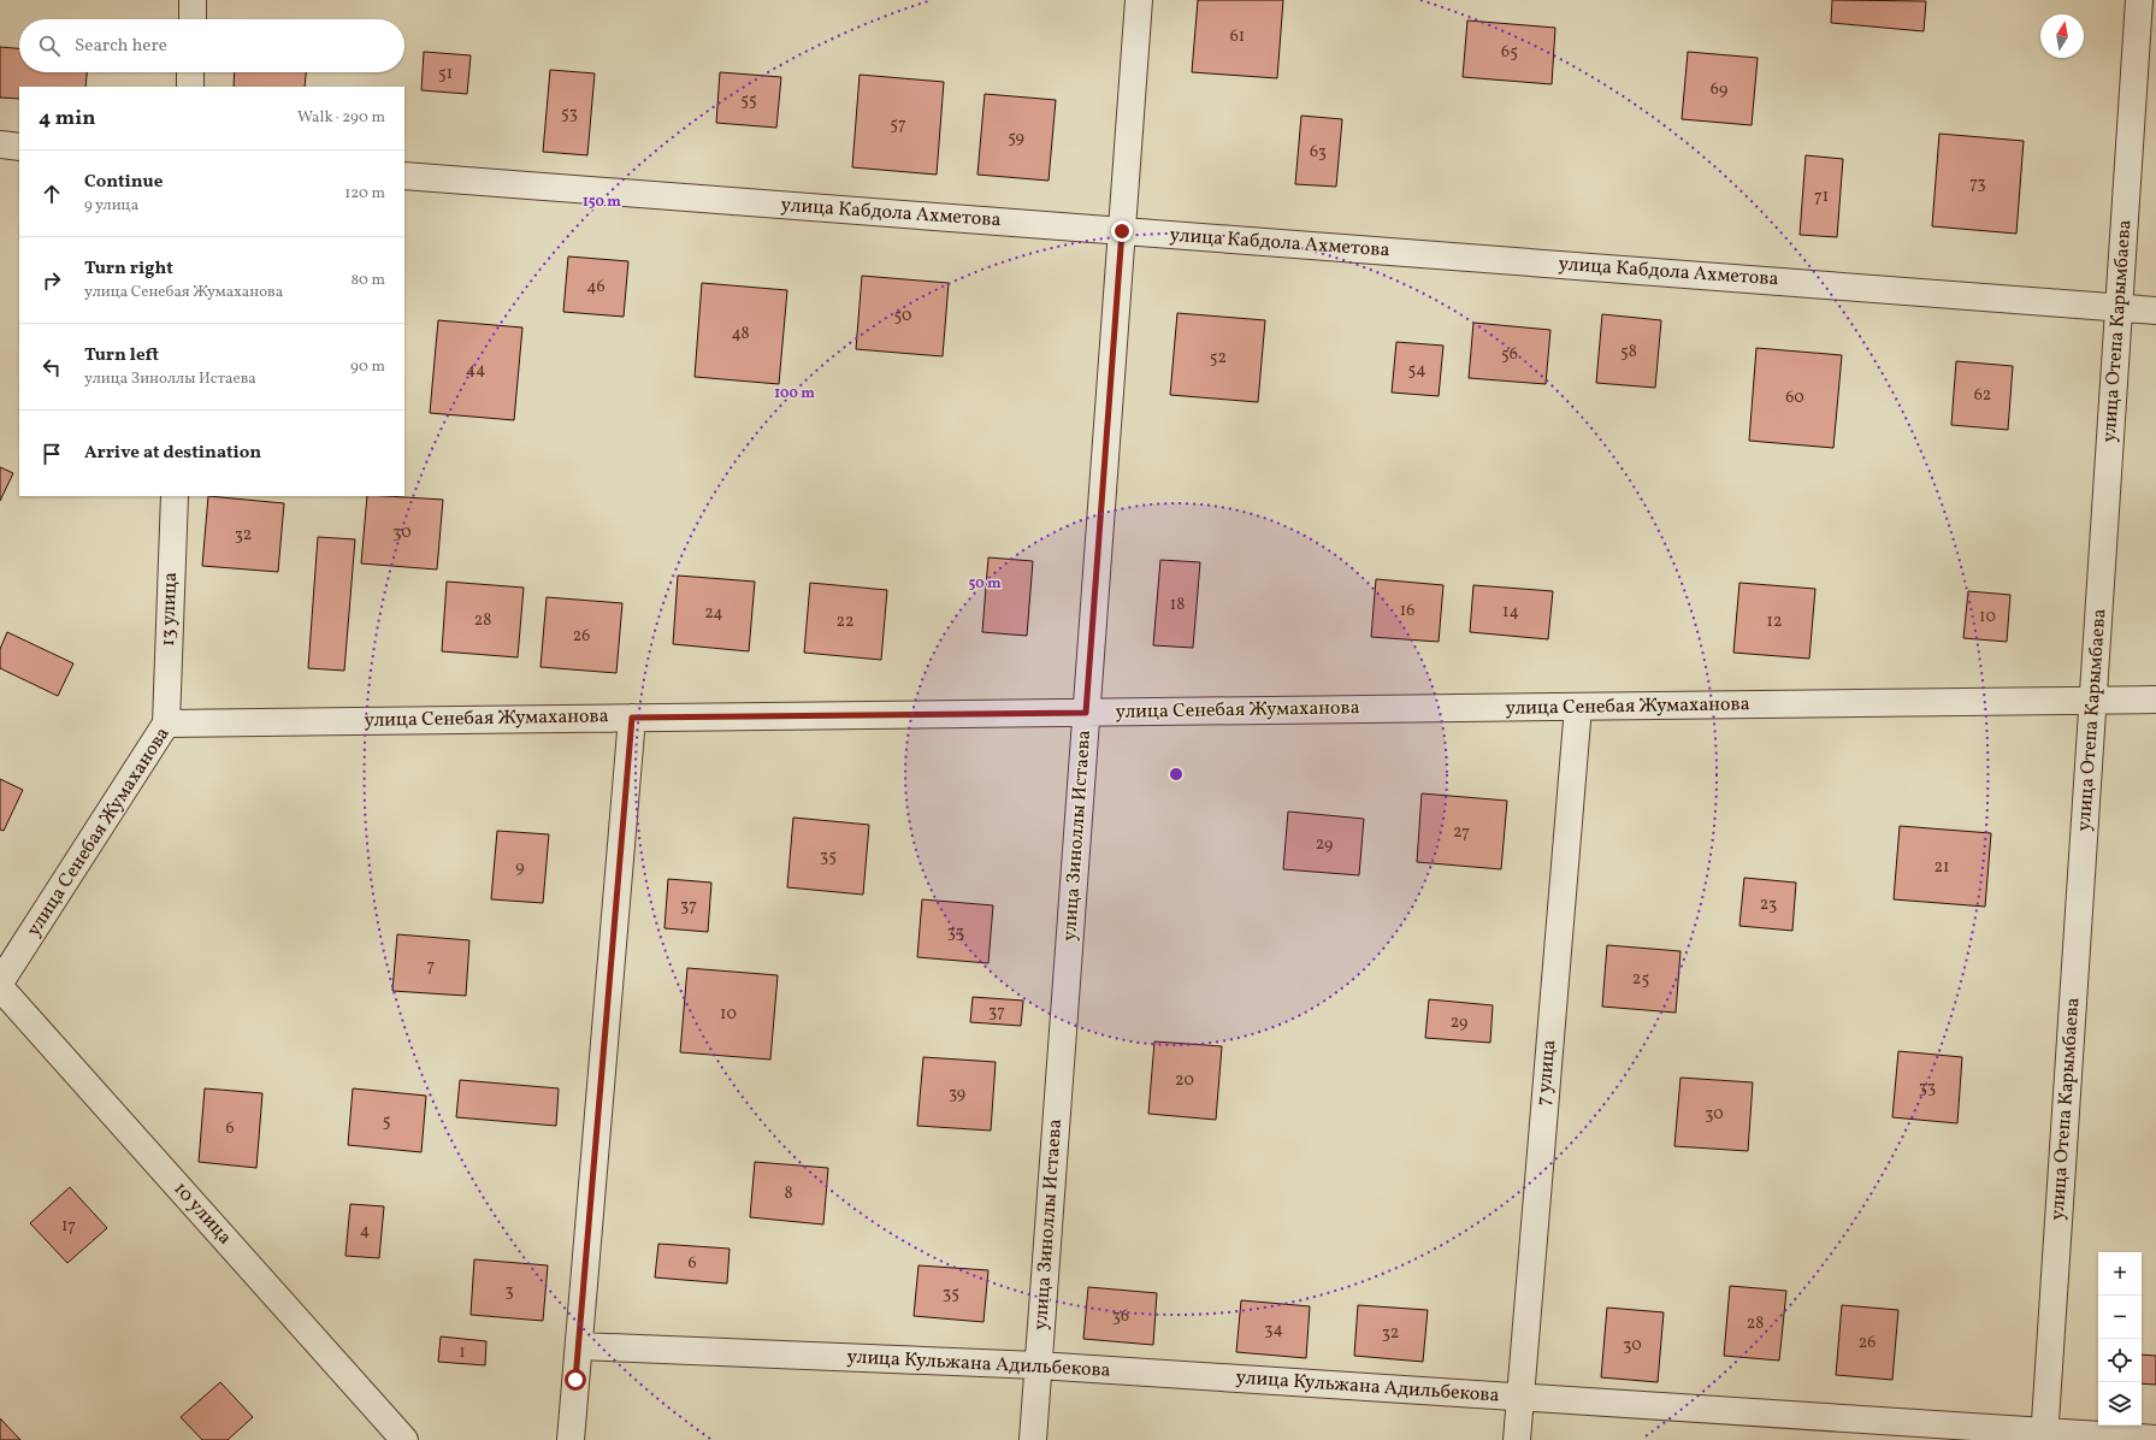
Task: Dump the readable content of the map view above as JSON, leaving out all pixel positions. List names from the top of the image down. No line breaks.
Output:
{"streets":{"street":["улица Кабдола Ахметова","улица Отепа Карымбаева","13 улица","улица Сенебая Жумаханова","улица Зиноллы Истаева","7 улица","10 улица","улица Кульжана Адильбекова"]},"crossings":[["улица Кабдола Ахметова","улица Отепа Карымбаева"],["улица Кабдола Ахметова","улица Зиноллы Истаева"],["улица Отепа Карымбаева","улица Сенебая Жумаханова"],["улица Отепа Карымбаева","улица Кульжана Адильбекова"],["13 улица","улица Сенебая Жумаханова"],["улица Сенебая Жумаханова","улица Зиноллы Истаева"],["улица Сенебая Жумаханова","7 улица"],["улица Зиноллы Истаева","улица Кульжана Адильбекова"],["7 улица","улица Кульжана Адильбекова"]],"house_numbers":["61","65","51","69","55","53","57","59","63","73","71","46","50","48","58","56","52","44","54","62","60","30","32","18","16","14","24","10","28","22","12","26","27","29","35","9","21","23","37","33","7","25","37","10","29","20","33","39","30","5","6","8","17","4","6","3","35","36","28","34","32","26","30","1"],"north":"top","page":{"search":"Search here","heading":["4 min","Walk · 290 m"],"list":[["Continue","9 улица","120 m"],["Turn right","улица Сенебая Жумаханова","80 m"],["Turn left","улица Зиноллы Истаева","90 m"],"Arrive at destination"],"map_buttons":["+","−"]},"rings":["150 m","100 m","50 m"]}
